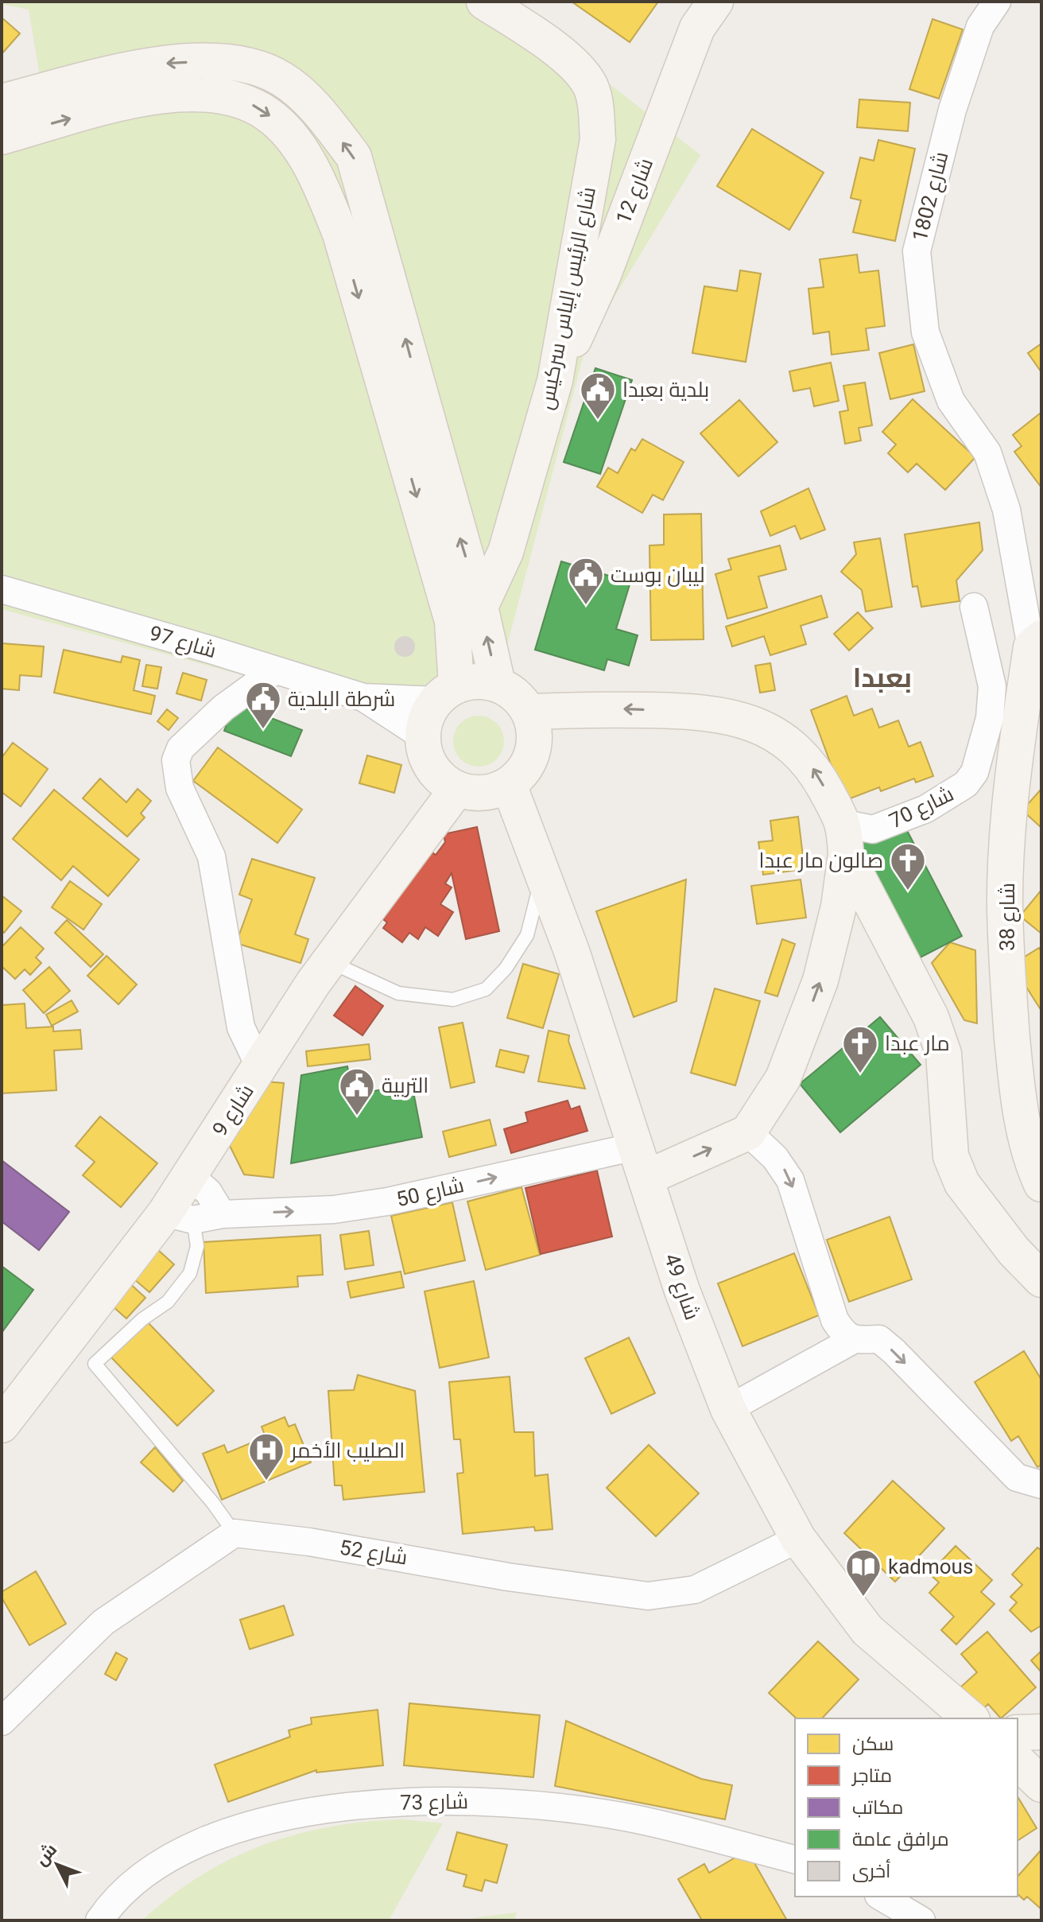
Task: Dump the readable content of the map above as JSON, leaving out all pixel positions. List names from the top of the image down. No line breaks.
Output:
{"streets":{"main road":["شارع 12","شارع الرئيس إلياس سركيس","شارع 38","شارع 9","شارع 50","شارع 49"],"street":["شارع 1802","شارع 97","شارع 70","شارع 52","شارع 73"]},"crossings":[["شارع 12","شارع الرئيس إلياس سركيس"],["شارع 1802","شارع 38"],["شارع 97","شارع 9"],["شارع 97","شارع 49"],["شارع 9","شارع 50"],["شارع 9","شارع 49"],["شارع 50","شارع 49"],["شارع 49","شارع 52"]],"one_way":["شارع 50"],"districts":["بعبدا"],"places":{"public building":["بلدية بعبدا","ليبان بوست","شرطة البلدية","التربية"],"church":["صالون مار عبدا","مار عبدا"],"hospital":["الصليب الأخمر"],"library":["kadmous"]},"legend":["سكن","متاجر","مكاتب","مرافق عامة","أخرى"],"north":"top left"}
